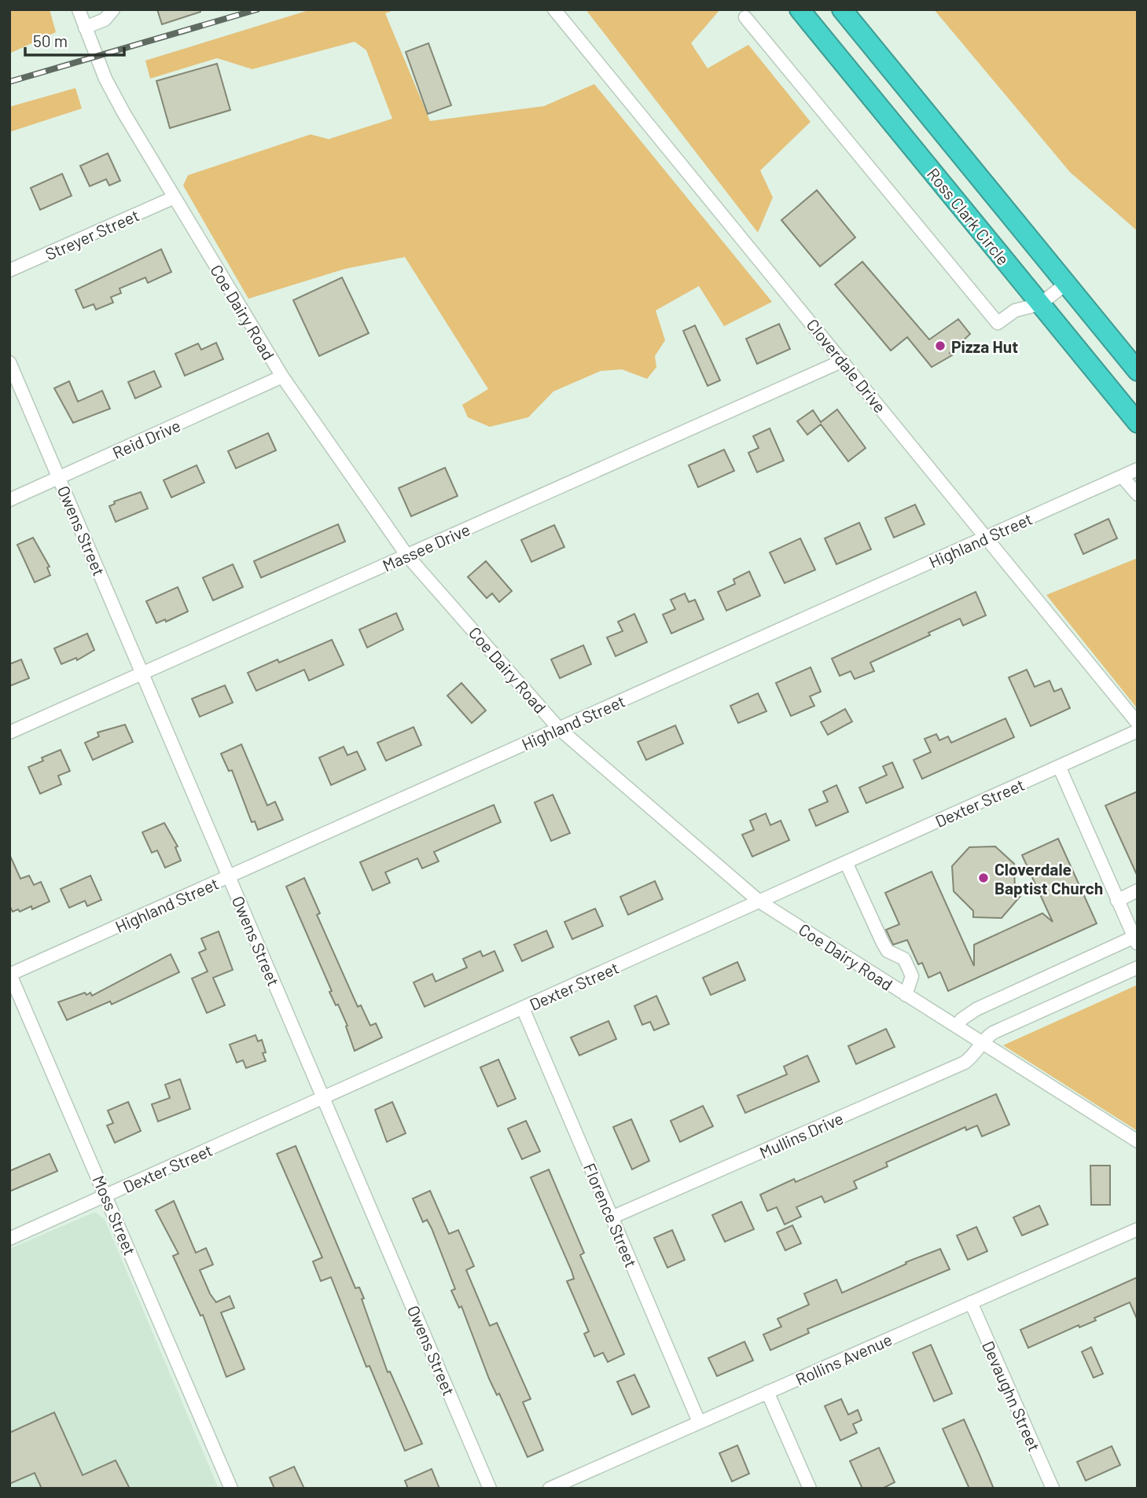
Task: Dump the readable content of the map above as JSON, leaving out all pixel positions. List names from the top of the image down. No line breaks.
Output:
{"streets":{"highway":["Ross Clark Circle"],"street":["Streyer Street","Coe Dairy Road","Cloverdale Drive","Reid Drive","Owens Street","Highland Street","Massee Drive","Dexter Street","Mullins Drive","Moss Street","Florence Street","Rollins Avenue","Devaughn Street"]},"crossings":[["Streyer Street","Coe Dairy Road"],["Coe Dairy Road","Reid Drive"],["Coe Dairy Road","Highland Street"],["Coe Dairy Road","Massee Drive"],["Coe Dairy Road","Dexter Street"],["Coe Dairy Road","Mullins Drive"],["Cloverdale Drive","Highland Street"],["Cloverdale Drive","Massee Drive"],["Reid Drive","Owens Street"],["Owens Street","Highland Street"],["Owens Street","Massee Drive"],["Owens Street","Dexter Street"],["Highland Street","Moss Street"],["Dexter Street","Moss Street"],["Dexter Street","Florence Street"],["Mullins Drive","Florence Street"],["Florence Street","Rollins Avenue"],["Rollins Avenue","Devaughn Street"]],"places":["Pizza Hut","Cloverdale Baptist Church"],"scale_bar":"50 m"}
